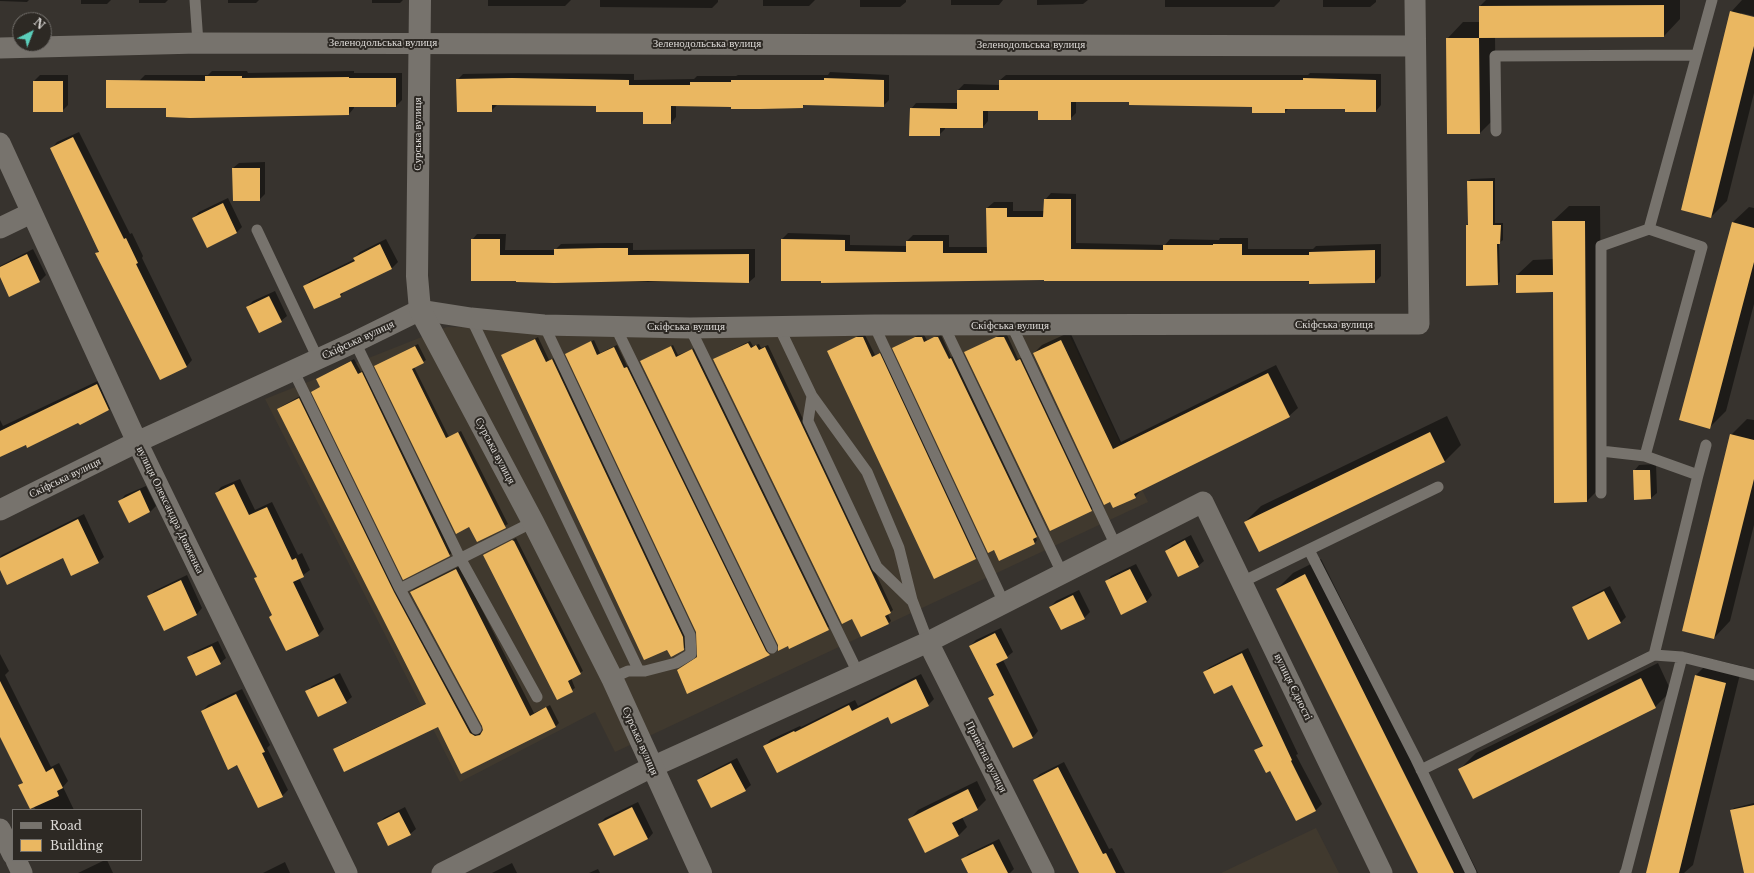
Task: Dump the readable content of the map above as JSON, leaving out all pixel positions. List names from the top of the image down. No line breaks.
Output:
{"streets":{"street":["Зеленодольська вулиця","Сурська вулиця","Скіфська вулиця","вулиця Олександра Довженка","вулиця Єдності","Привітна вулиця"]},"crossings":[["Зеленодольська вулиця","Сурська вулиця"],["Зеленодольська вулиця","Скіфська вулиця"],["Сурська вулиця","Скіфська вулиця"],["Скіфська вулиця","вулиця Олександра Довженка"]],"legend":["Road","Building"],"north":"top right"}
